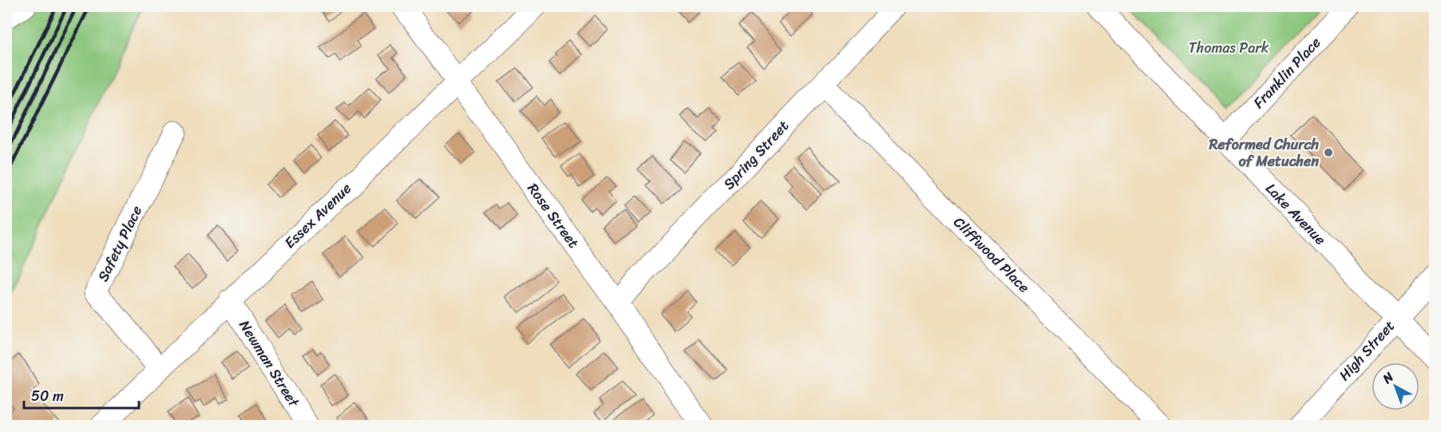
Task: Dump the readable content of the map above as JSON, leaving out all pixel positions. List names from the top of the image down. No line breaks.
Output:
{"streets":{"street":["Franklin Place","Spring Street","Lake Avenue","Essex Avenue","Rose Street","Safety Place","Cliffwood Place","High Street","Newman Street"]},"crossings":[["Franklin Place","Lake Avenue"],["Spring Street","Rose Street"],["Spring Street","Cliffwood Place"],["Lake Avenue","High Street"],["Essex Avenue","Rose Street"],["Essex Avenue","Safety Place"],["Essex Avenue","Newman Street"]],"parks":["Thomas Park"],"places":["Reformed Church of Metuchen"],"scale_bar":"50 m","north":"top left"}
